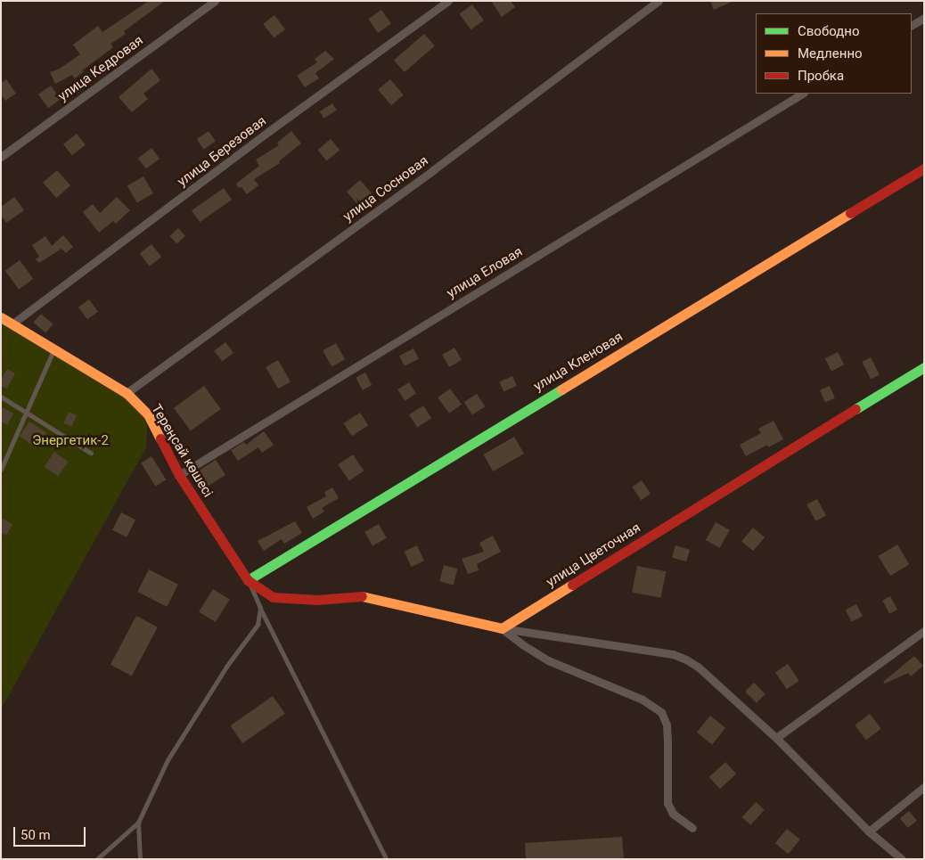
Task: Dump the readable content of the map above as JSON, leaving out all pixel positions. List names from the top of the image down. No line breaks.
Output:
{"streets":{"street":["улица Кедровая","улица Березовая","улица Сосновая","улица Еловая","улица Кленовая","Тереңсай көшесі","улица Цветочная"]},"crossings":[["улица Березовая","Тереңсай көшесі"],["улица Сосновая","Тереңсай көшесі"],["улица Еловая","Тереңсай көшесі"],["улица Кленовая","Тереңсай көшесі"]],"parks":["Энергетик-2"],"legend":["Свободно","Медленно","Пробка"],"scale_bar":"50 m"}
